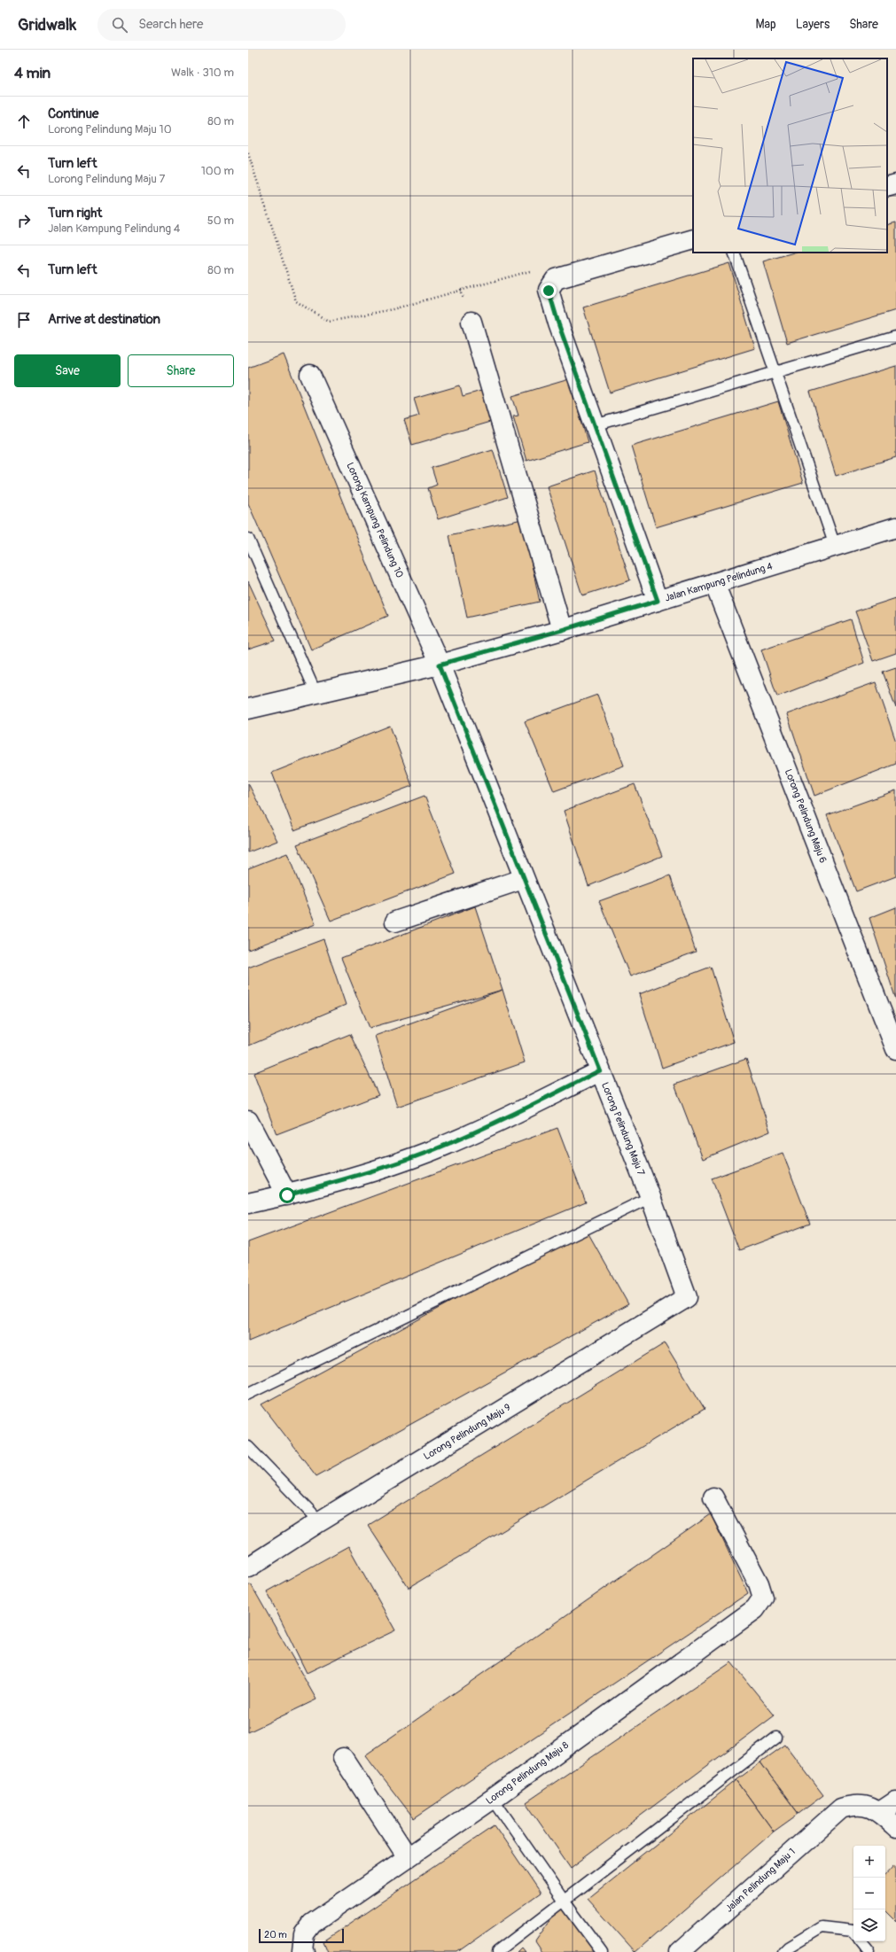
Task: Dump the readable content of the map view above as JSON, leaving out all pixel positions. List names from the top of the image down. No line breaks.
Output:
{"streets":{"street":["Lorong Kampung Pelindung 10","Jalan Kampung Pelindung 4","Lorong Pelindung Maju 6","Lorong Pelindung Maju 7","Lorong Pelindung Maju 9","Lorong Pelindung Maju 8","Jalan Pelindung Maju 1"]},"crossings":[["Lorong Kampung Pelindung 10","Jalan Kampung Pelindung 4"],["Lorong Kampung Pelindung 10","Lorong Pelindung Maju 7"],["Jalan Kampung Pelindung 4","Lorong Pelindung Maju 6"],["Jalan Kampung Pelindung 4","Lorong Pelindung Maju 7"],["Lorong Pelindung Maju 7","Lorong Pelindung Maju 9"]],"scale_bar":"20 m","page":{"header":"Gridwalk","search":"Search here","nav":["Map","Layers","Share"],"heading":["4 min","Walk · 310 m"],"list":[["Continue","Lorong Pelindung Maju 10","80 m"],["Turn left","Lorong Pelindung Maju 7","100 m"],["Turn right","Jalan Kampung Pelindung 4","50 m"],["Turn left","80 m"],"Arrive at destination"],"buttons":["Save","Share"],"map_buttons":["+","−"],"scale":"20 m"}}
